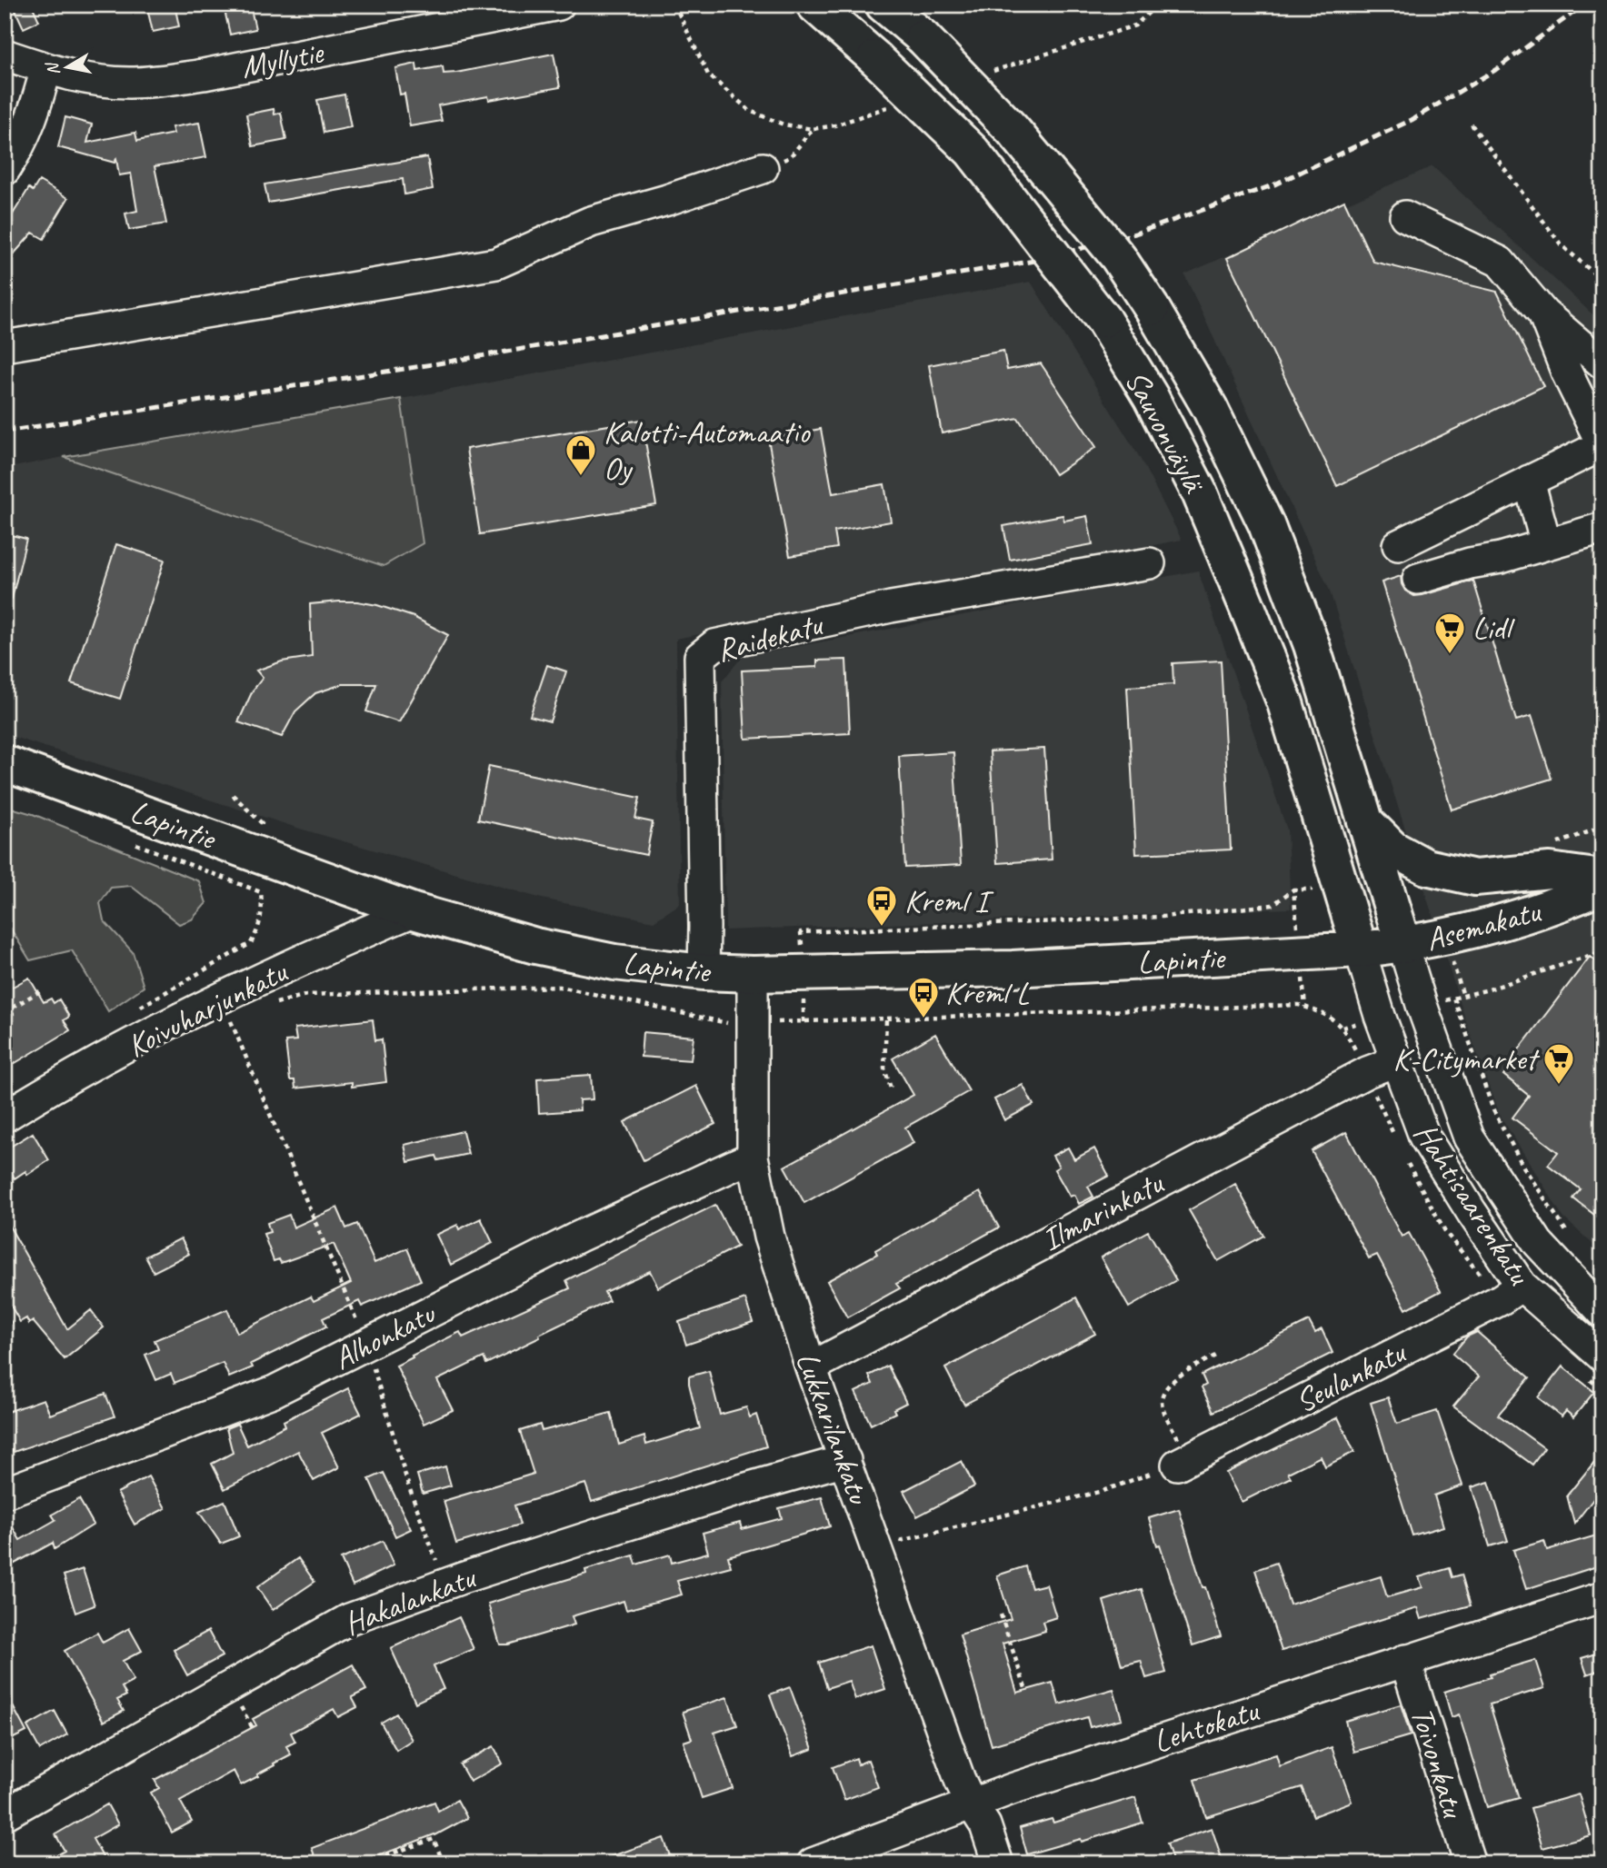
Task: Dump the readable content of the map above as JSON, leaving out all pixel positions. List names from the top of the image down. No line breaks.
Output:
{"streets":{"main road":["Sauvonväylä","Lapintie","Asemakatu"],"street":["Myllytie","Raidekatu","Koivuharjunkatu","Hahtisaarenkatu","Ilmarinkatu","Alhonkatu","Seulankatu","Lukkarilankatu","Hakalankatu","Lehtokatu","Toivonkatu"]},"crossings":[["Sauvonväylä","Lapintie"],["Sauvonväylä","Asemakatu"],["Sauvonväylä","Hahtisaarenkatu"],["Raidekatu","Lapintie"],["Lapintie","Asemakatu"],["Lapintie","Koivuharjunkatu"],["Lapintie","Hahtisaarenkatu"],["Lapintie","Lukkarilankatu"],["Asemakatu","Hahtisaarenkatu"],["Hahtisaarenkatu","Ilmarinkatu"],["Hahtisaarenkatu","Seulankatu"],["Ilmarinkatu","Lukkarilankatu"],["Alhonkatu","Lukkarilankatu"],["Lukkarilankatu","Hakalankatu"],["Lukkarilankatu","Lehtokatu"],["Lehtokatu","Toivonkatu"]],"places":{"shop":["Kalotti-Automaatio Oy"],"supermarket":["Lidl","K-Citymarket"],"bus stop":["Kreml I","Kreml L"]},"north":"left"}
